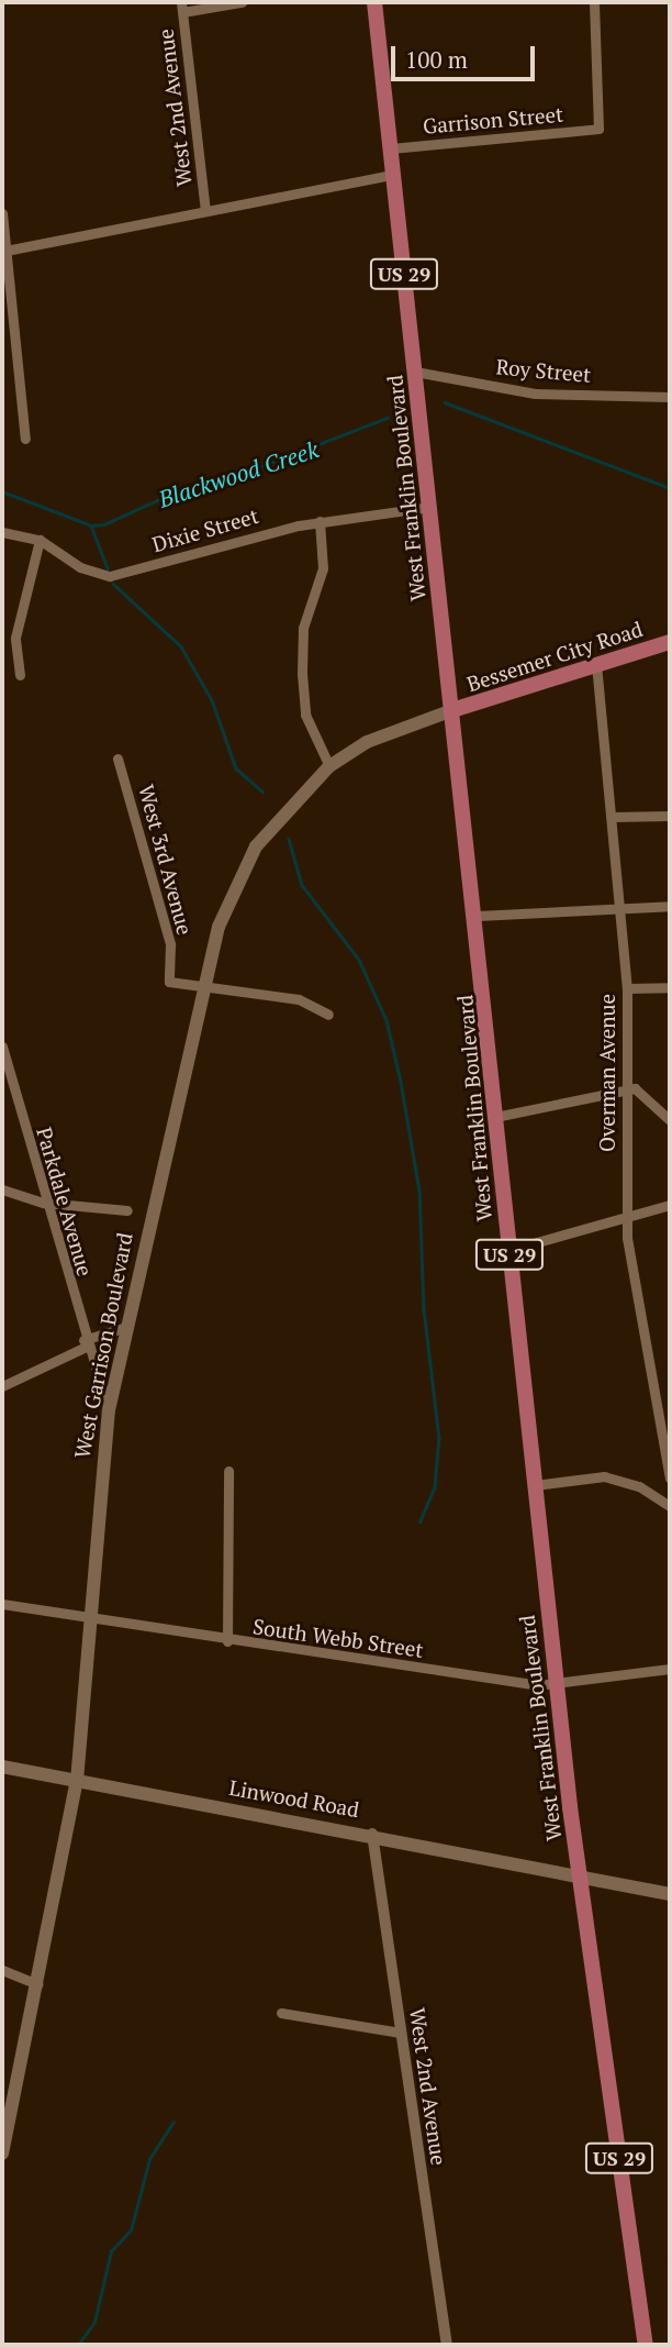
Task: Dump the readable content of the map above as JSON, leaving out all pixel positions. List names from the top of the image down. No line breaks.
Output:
{"streets":{"main road":["US 29","West Franklin Boulevard","Bessemer City Road","West Garrison Boulevard","Linwood Road"],"street":["West 2nd Avenue","Garrison Street","Roy Street","Dixie Street","West 3rd Avenue","Overman Avenue","Parkdale Avenue","South Webb Street"]},"crossings":[["West 2nd Avenue","Linwood Road"],["Garrison Street","West Franklin Boulevard"],["Roy Street","West Franklin Boulevard"],["West Franklin Boulevard","Dixie Street"],["West Franklin Boulevard","Bessemer City Road"],["West Franklin Boulevard","West Garrison Boulevard"],["West Franklin Boulevard","South Webb Street"],["West Franklin Boulevard","Linwood Road"],["Bessemer City Road","Overman Avenue"],["Bessemer City Road","West Garrison Boulevard"],["West 3rd Avenue","West Garrison Boulevard"],["Parkdale Avenue","West Garrison Boulevard"],["West Garrison Boulevard","South Webb Street"],["West Garrison Boulevard","Linwood Road"]],"water":["Blackwood Creek"],"scale_bar":"100 m"}
